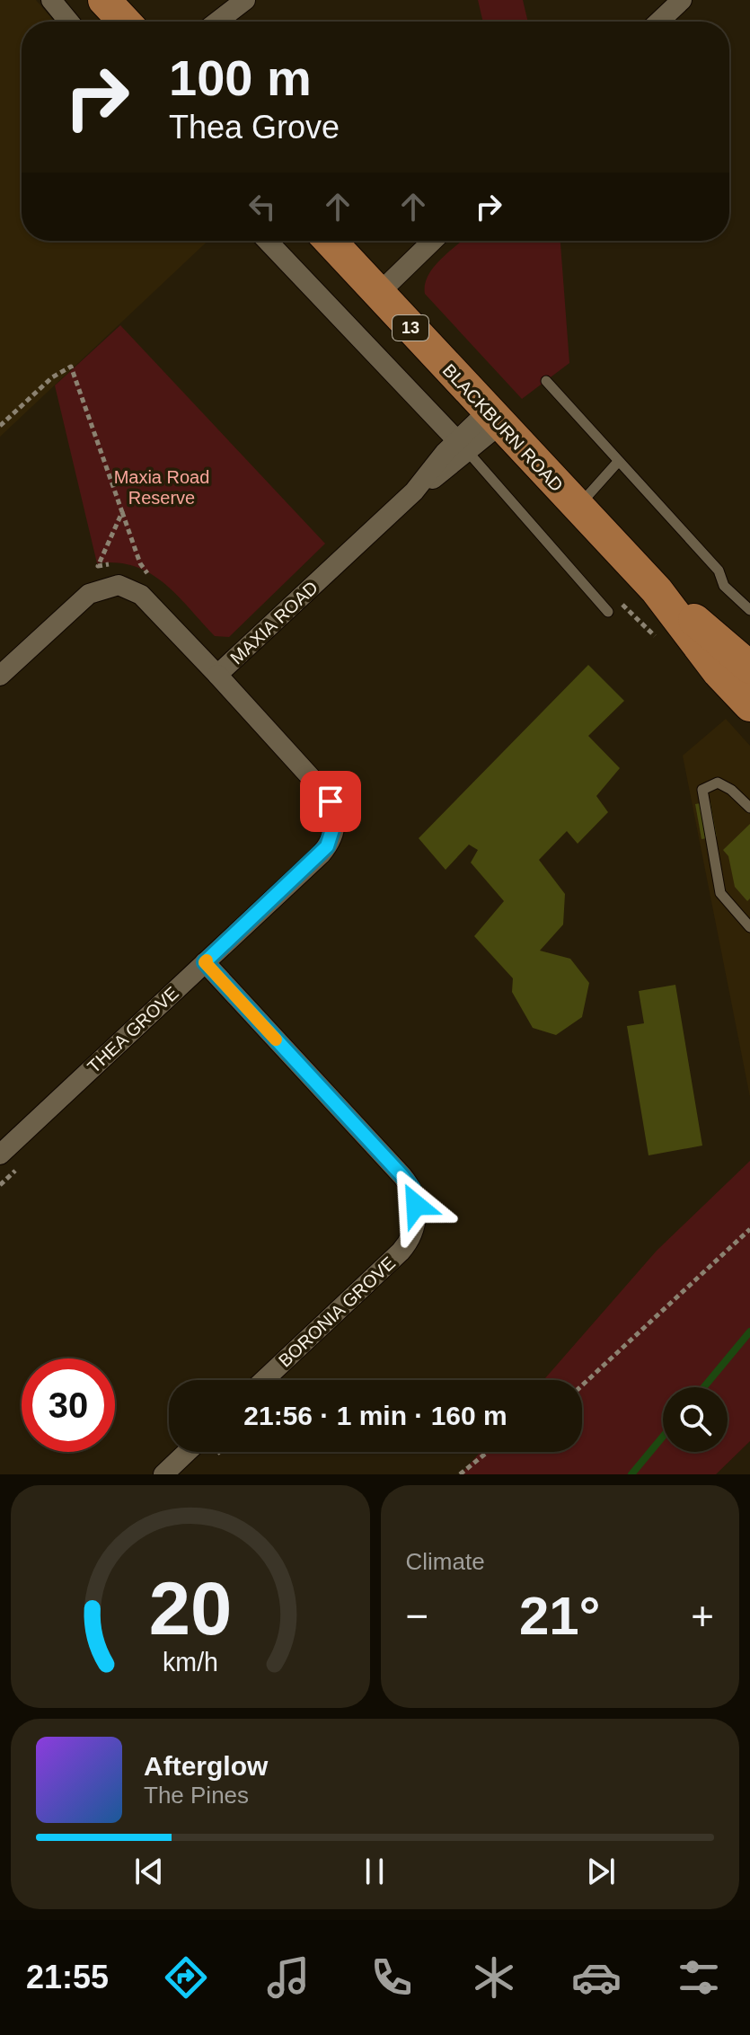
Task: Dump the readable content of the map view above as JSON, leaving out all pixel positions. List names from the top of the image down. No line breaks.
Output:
{"streets":{"main road":["13","BLACKBURN ROAD"],"street":["MAXIA ROAD","THEA GROVE","BORONIA GROVE"]},"crossings":[["BLACKBURN ROAD","MAXIA ROAD"],["MAXIA ROAD","THEA GROVE"],["THEA GROVE","BORONIA GROVE"]],"parks":["Maxia Road Reserve"],"page":{"turn":["100 m","Thea Grove"],"limit":"30","trip":"21:56 · 1 min · 160 m","tile":"Climate","heat":["−","21°","+"],"song":["Afterglow","The Pines"],"tabs":"21:55","gauge":["20","km/h"]}}
